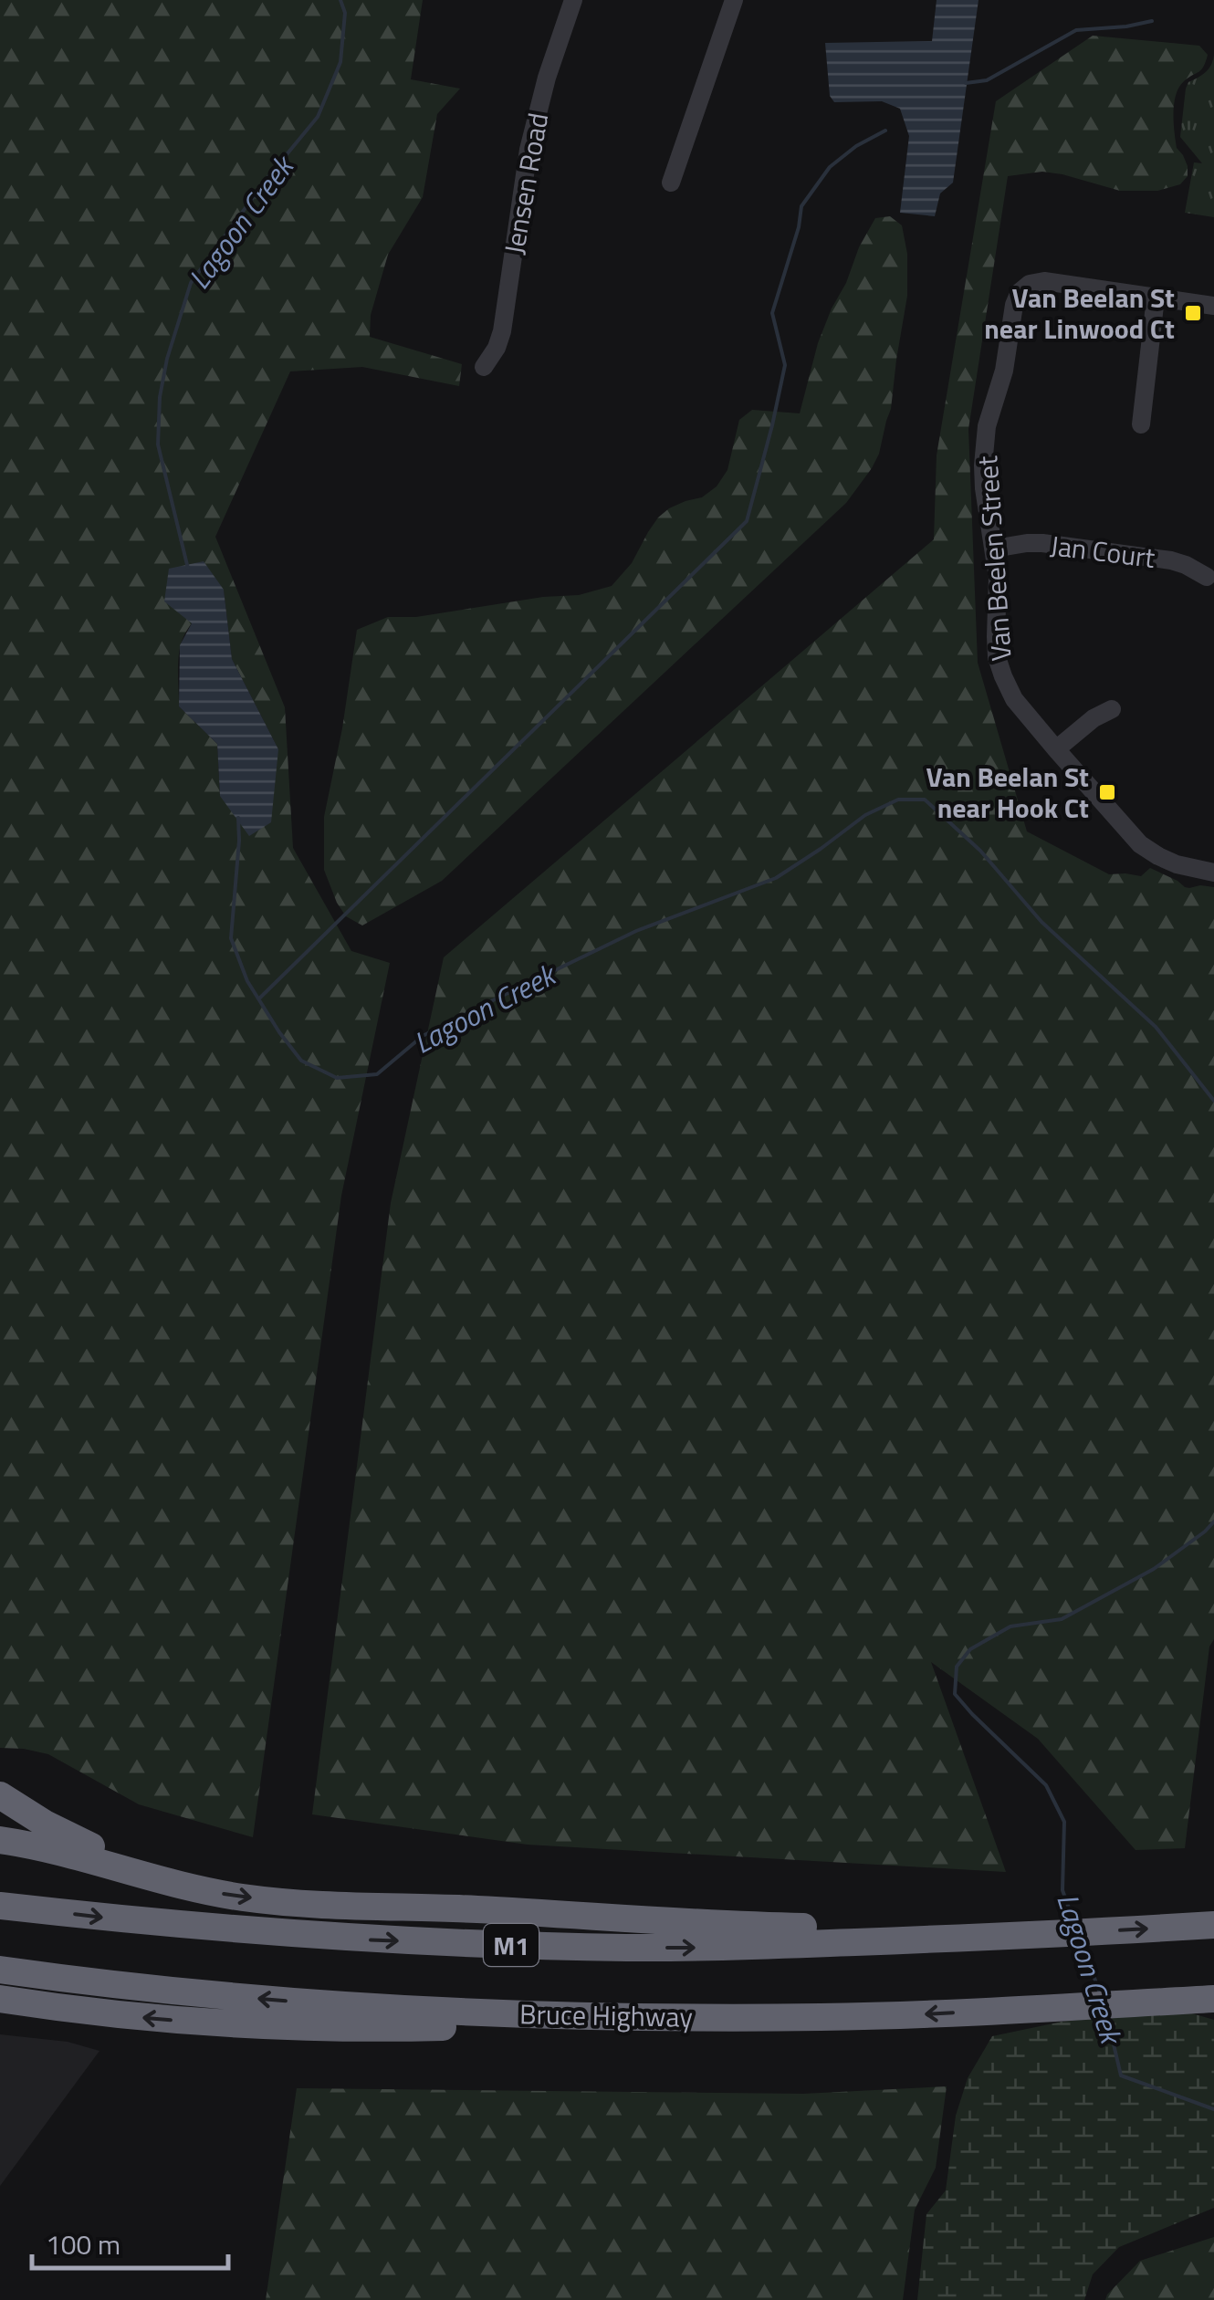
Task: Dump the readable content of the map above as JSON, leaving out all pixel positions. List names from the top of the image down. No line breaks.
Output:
{"streets":{"highway":["M1","Bruce Highway"],"street":["Jensen Road","Jan Court","Van Beelen Street"]},"crossings":[["Jan Court","Van Beelen Street"]],"water":["Lagoon Creek"],"places":{"transit":["Van Beelan St near Linwood Ct","Van Beelan St near Hook Ct"]},"scale_bar":"100 m"}
